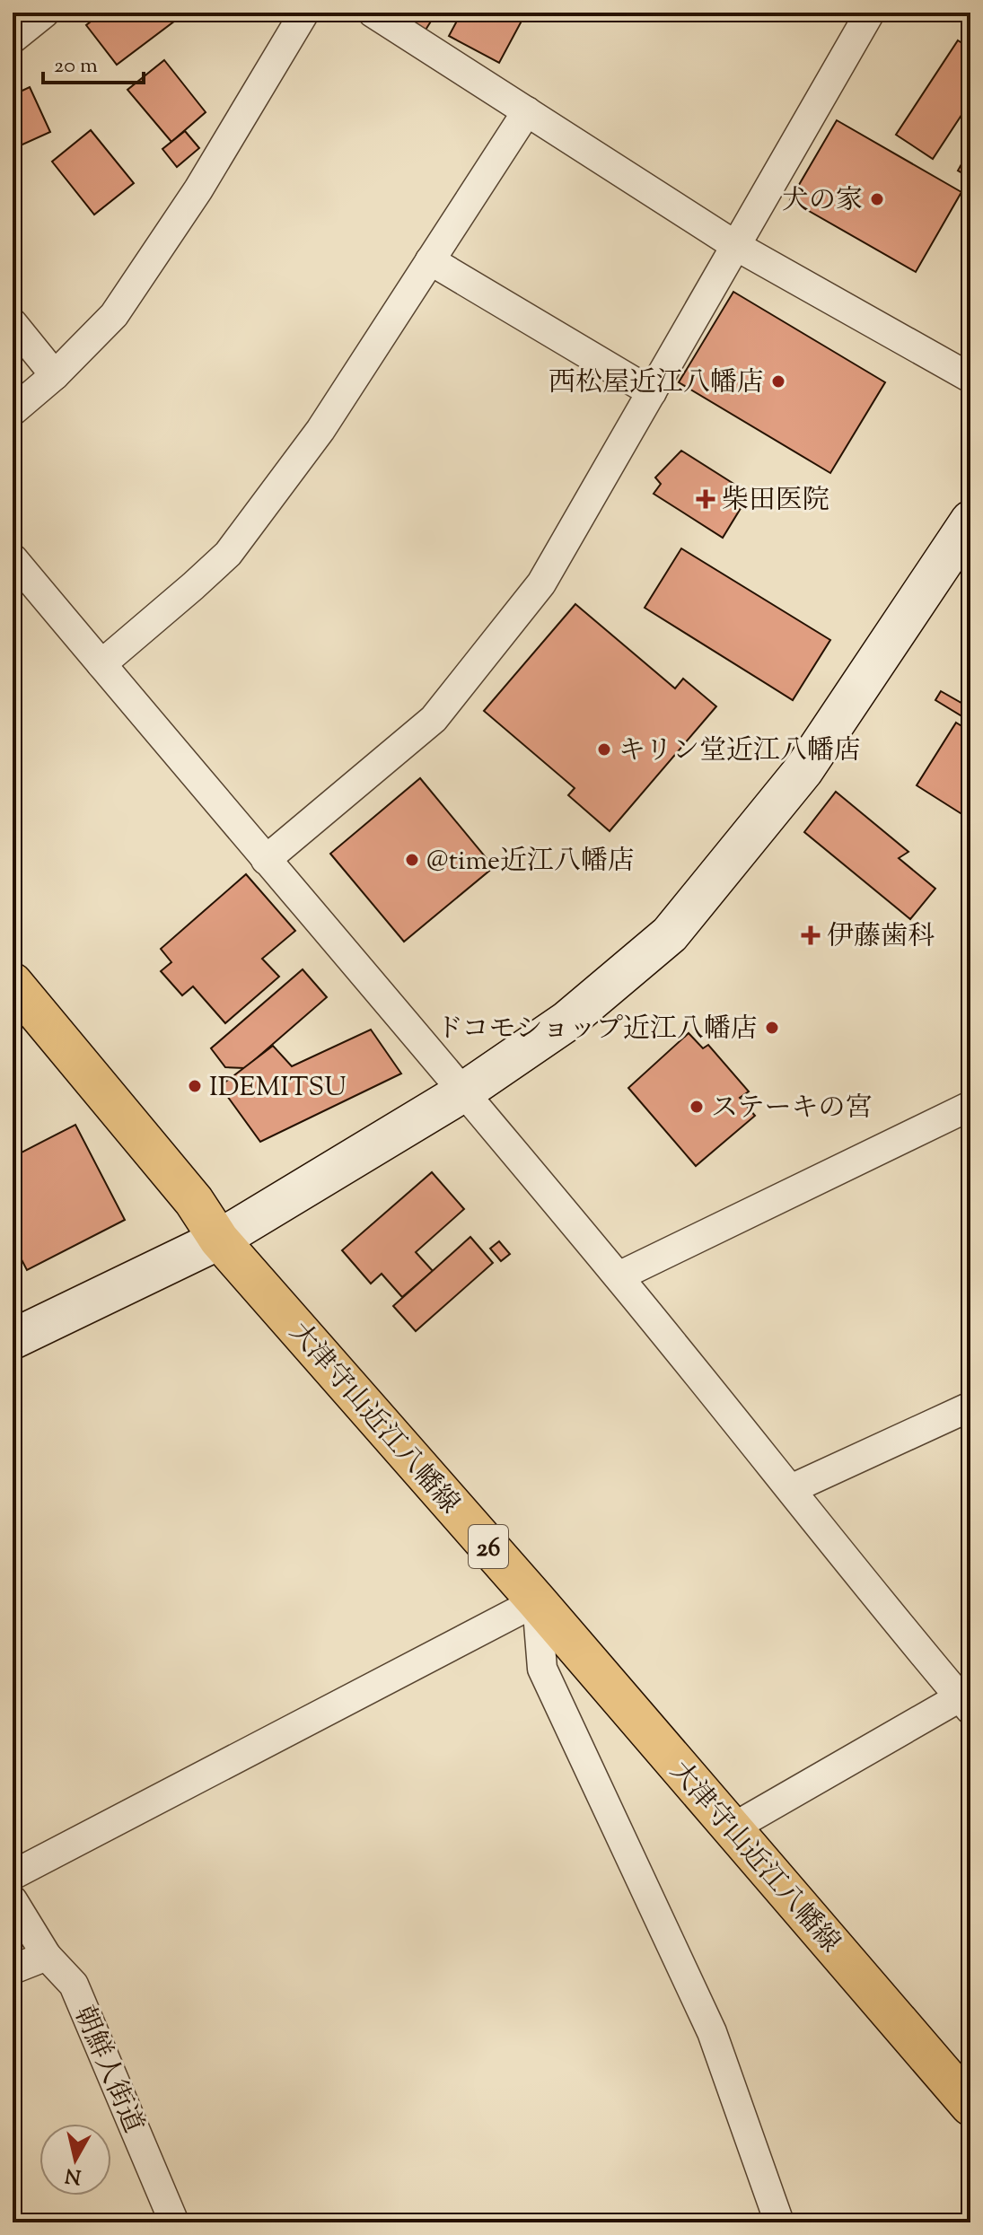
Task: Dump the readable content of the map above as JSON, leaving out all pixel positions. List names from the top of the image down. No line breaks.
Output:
{"streets":{"main road":["大津守山近江八幡線","26"],"street":["朝鮮人街道"]},"places":{"other":["犬の家","西松屋近江八幡店","キリン堂近江八幡店","@time近江八幡店","ドコモショップ近江八幡店","IDEMITSU","ステーキの宮"],"health":["柴田医院","伊藤歯科"]},"scale_bar":"20 m","north":"bottom"}
